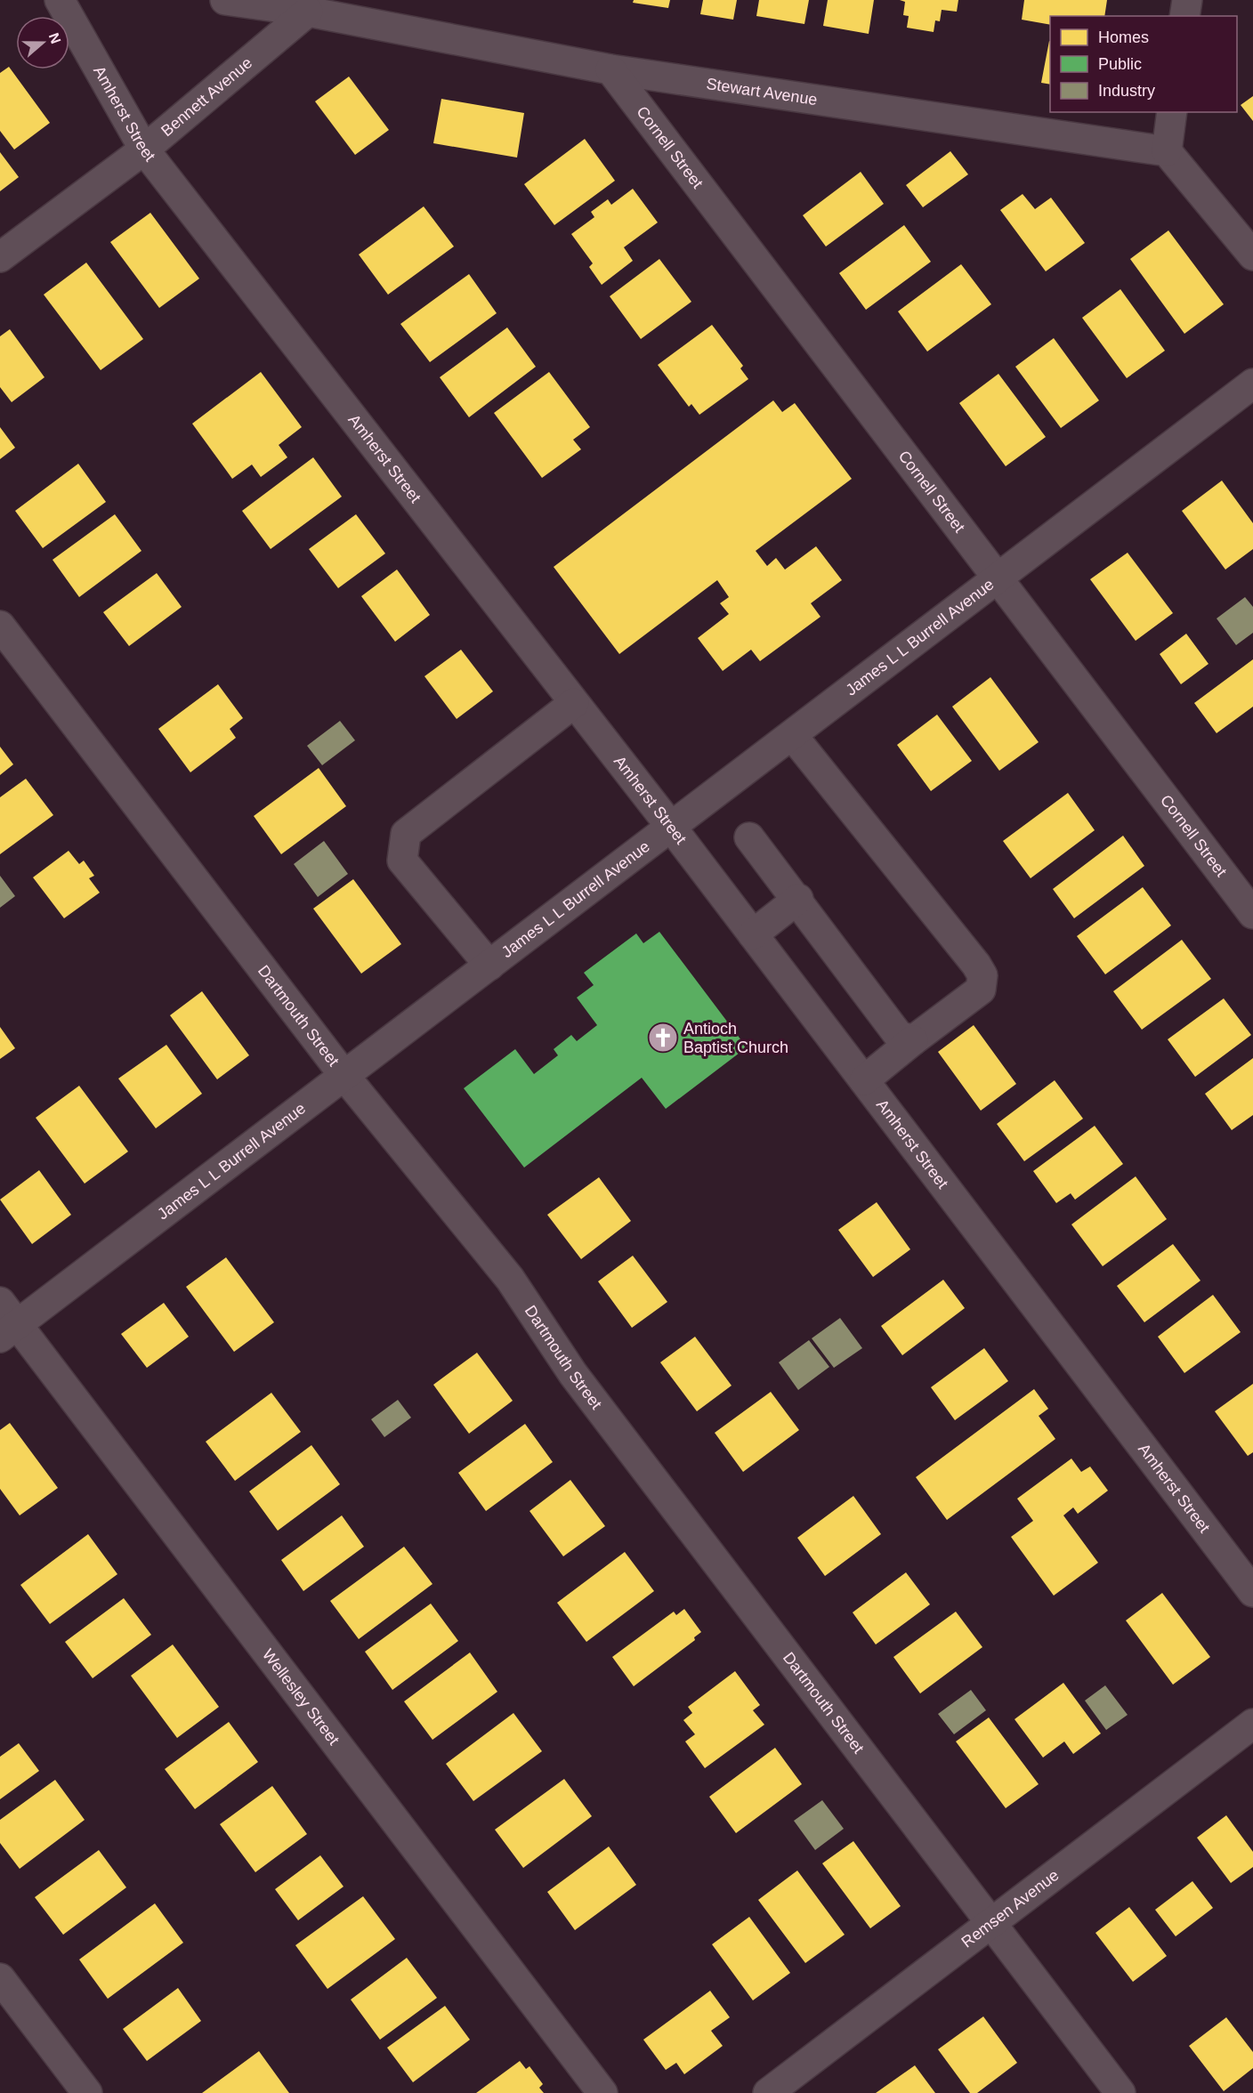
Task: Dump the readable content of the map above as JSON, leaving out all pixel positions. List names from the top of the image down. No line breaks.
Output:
{"streets":{"street":["Stewart Avenue","Bennett Avenue","Amherst Street","Cornell Street","James L L Burrell Avenue","Dartmouth Street","Wellesley Street","Remsen Avenue"]},"crossings":[["Stewart Avenue","Bennett Avenue"],["Stewart Avenue","Cornell Street"],["Bennett Avenue","Amherst Street"],["Amherst Street","James L L Burrell Avenue"],["Cornell Street","James L L Burrell Avenue"],["James L L Burrell Avenue","Dartmouth Street"],["James L L Burrell Avenue","Wellesley Street"],["Dartmouth Street","Remsen Avenue"]],"places":{"church":["Antioch Baptist Church"]},"legend":["Homes","Public","Industry"],"north":"right"}
